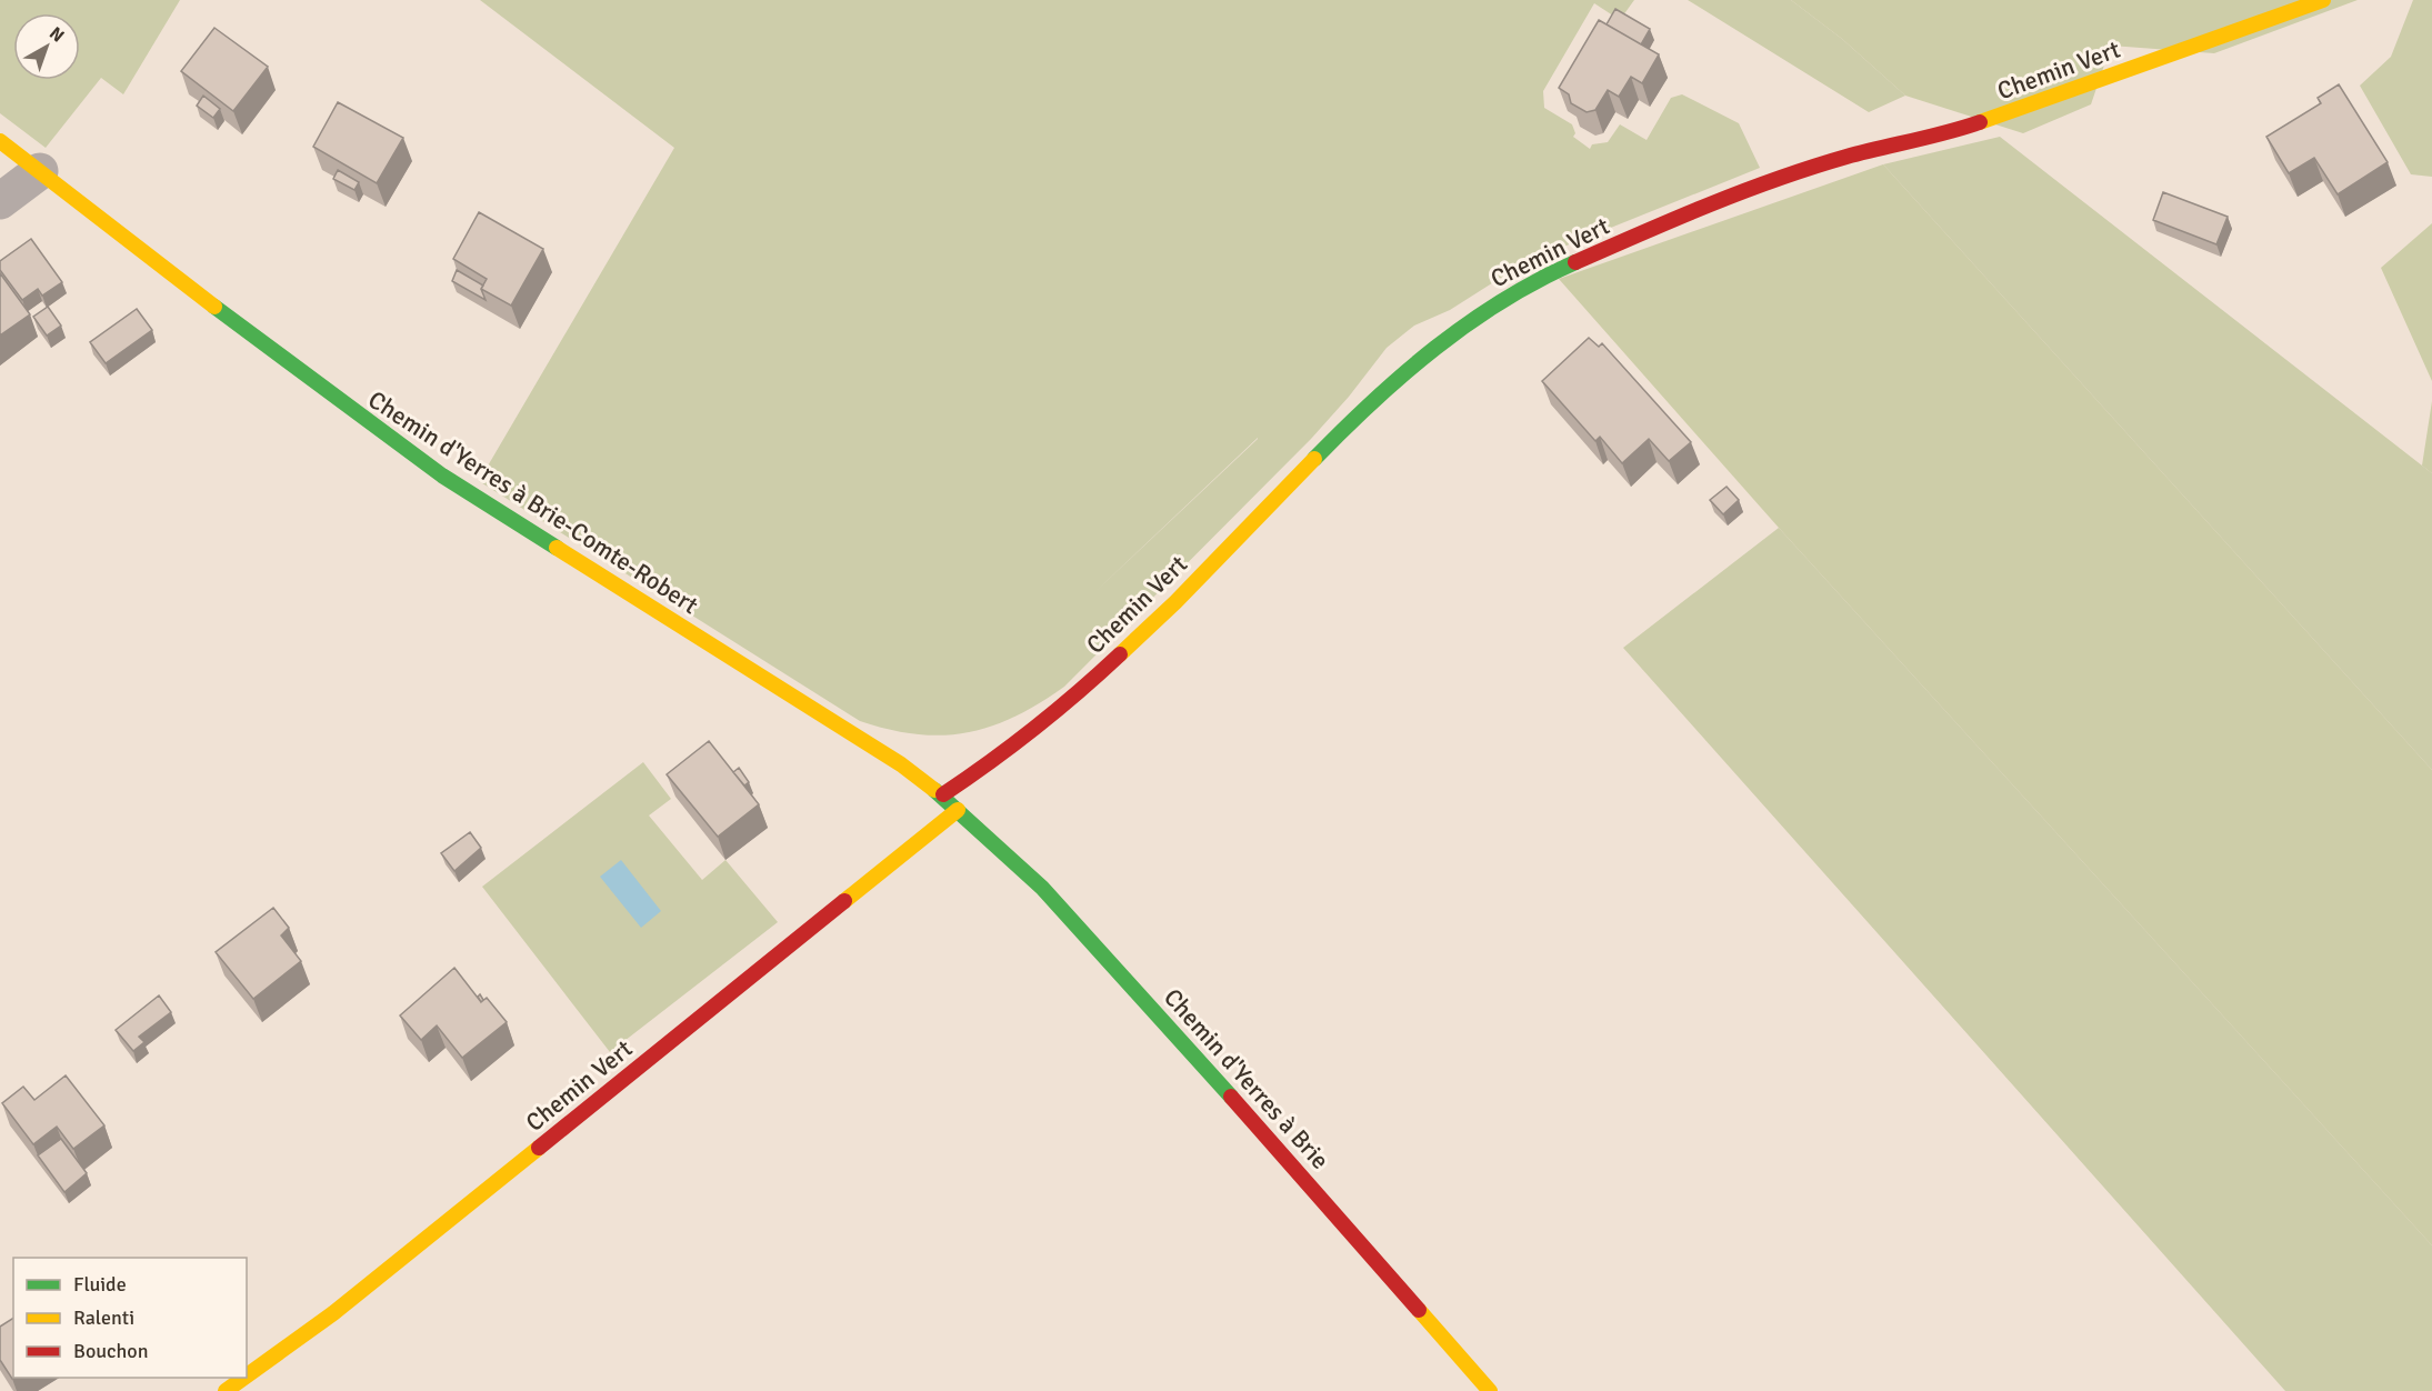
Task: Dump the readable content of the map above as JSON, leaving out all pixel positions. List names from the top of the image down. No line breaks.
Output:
{"streets":{"street":["Chemin Vert","Chemin d'Yerres à Brie-Comte-Robert","Chemin d'Yerres à Brie"]},"crossings":[["Chemin Vert","Chemin d'Yerres à Brie-Comte-Robert"],["Chemin Vert","Chemin d'Yerres à Brie"],["Chemin d'Yerres à Brie-Comte-Robert","Chemin d'Yerres à Brie"]],"legend":["Fluide","Ralenti","Bouchon"],"north":"top right"}
